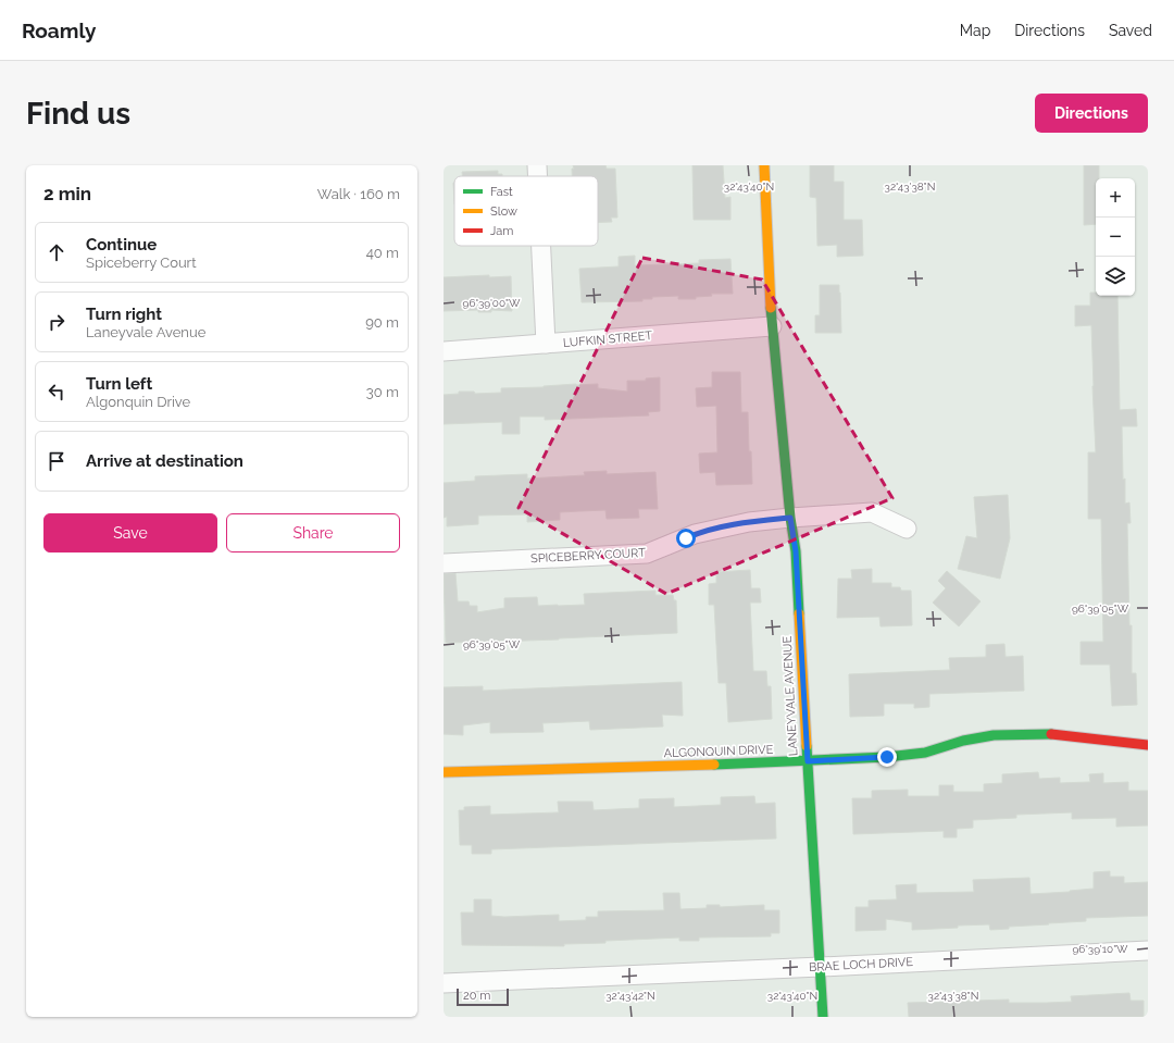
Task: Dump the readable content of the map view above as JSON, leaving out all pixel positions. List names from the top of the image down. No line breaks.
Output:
{"streets":{"street":["LUFKIN STREET","SPICEBERRY COURT","LANEYVALE AVENUE","ALGONQUIN DRIVE","BRAE LOCH DRIVE"]},"crossings":[["LUFKIN STREET","LANEYVALE AVENUE"],["SPICEBERRY COURT","LANEYVALE AVENUE"],["LANEYVALE AVENUE","ALGONQUIN DRIVE"],["LANEYVALE AVENUE","BRAE LOCH DRIVE"]],"legend":["Fast","Slow","Jam"],"scale_bar":"20 m","page":{"header":"Roamly","nav":["Map","Directions","Saved"],"buttons":["Directions",["Save","Share"]],"title":"Find us","heading":["2 min","Walk · 160 m"],"map_buttons":["+","−"],"list":[["Continue","Spiceberry Court","40 m"],["Turn right","Laneyvale Avenue","90 m"],["Turn left","Algonquin Drive","30 m"],"Arrive at destination"],"scale":"20 m"},"coordinates":["32°43'40\"N","32°43'38\"N","96°39'00\"W","96°39'05\"W","96°39'10\"W","32°43'42\"N"]}
